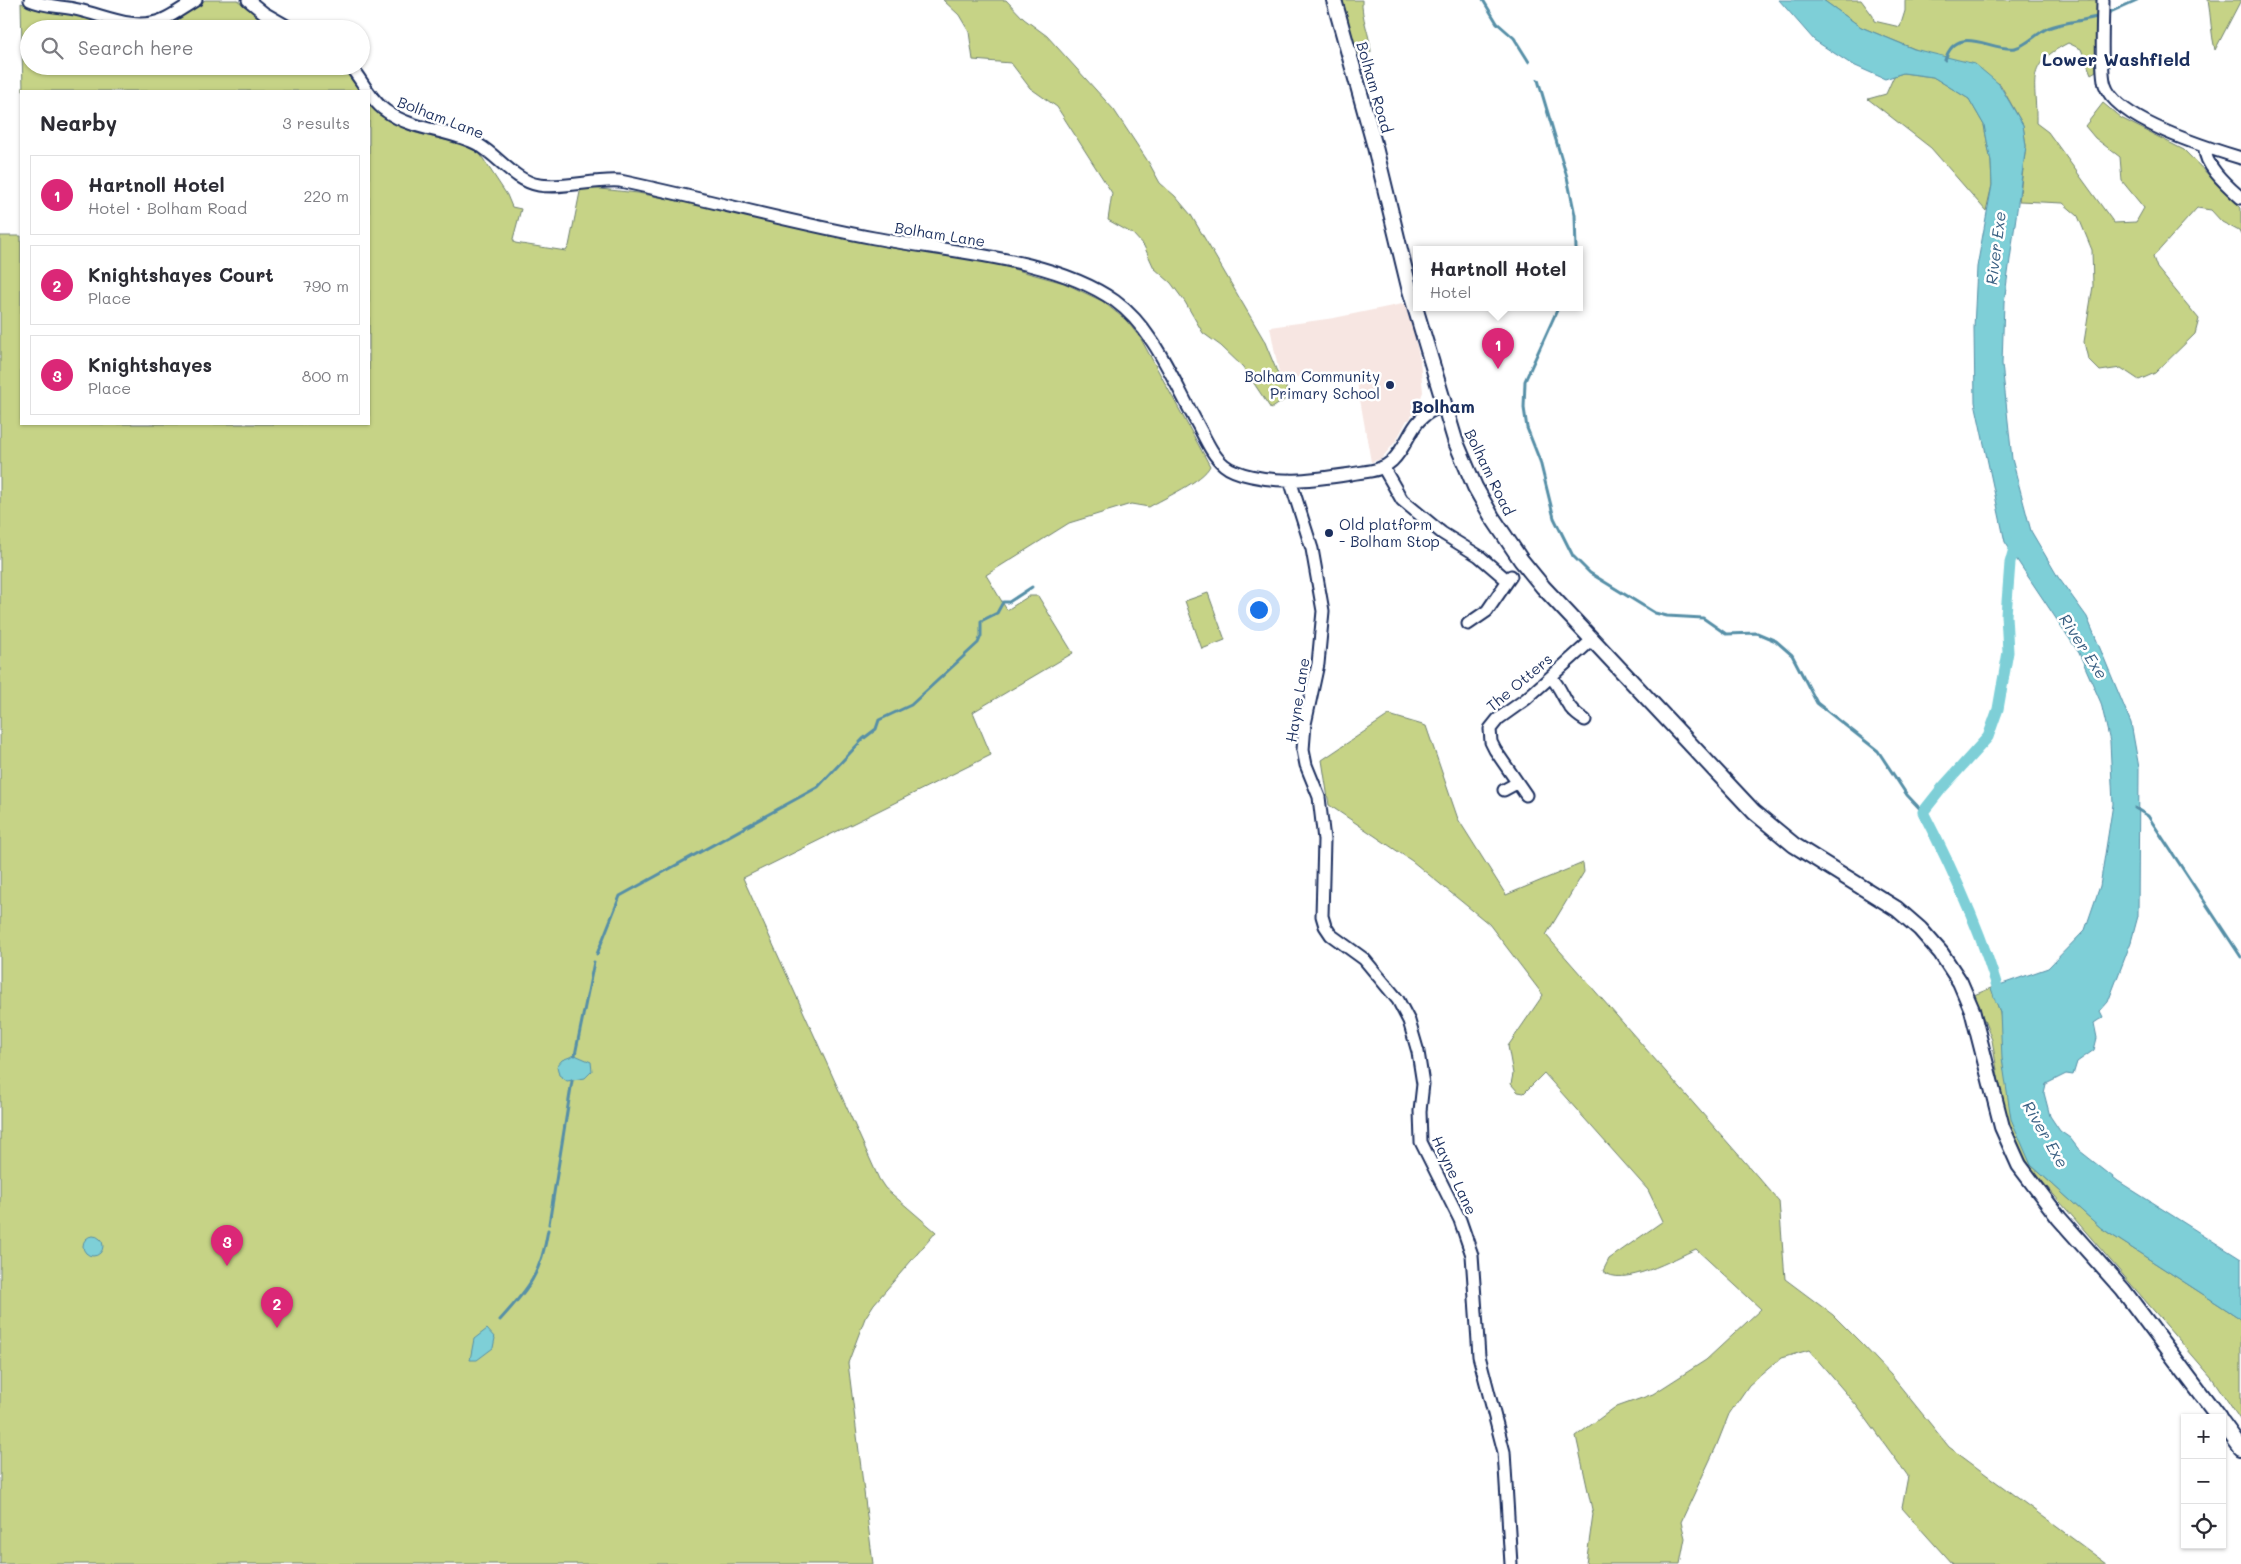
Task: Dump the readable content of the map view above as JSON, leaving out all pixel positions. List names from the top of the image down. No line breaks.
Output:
{"streets":{"main road":["Bolham Road"],"street":["Bolham Lane","The Otters","Hayne Lane"]},"crossings":[["Bolham Road","The Otters"],["Bolham Lane","Hayne Lane"]],"districts":["Lower Washfield","Bolham"],"water":["River Exe"],"places":["Bolham Community Primary School","Old platform - Bolham Stop"],"page":{"search":"Search here","heading":["Nearby","3 results"],"list":[{"mark":"1","name":"Hartnoll Hotel","note":"Hotel · Bolham Road","value":"220 m"},{"mark":"2","name":"Knightshayes Court","note":"Place","value":"790 m"},{"mark":"3","name":"Knightshayes","note":"Place","value":"800 m"}],"popup":["Hartnoll Hotel","Hotel"],"pins":["1","3","2"],"map_buttons":["+","−"]}}
